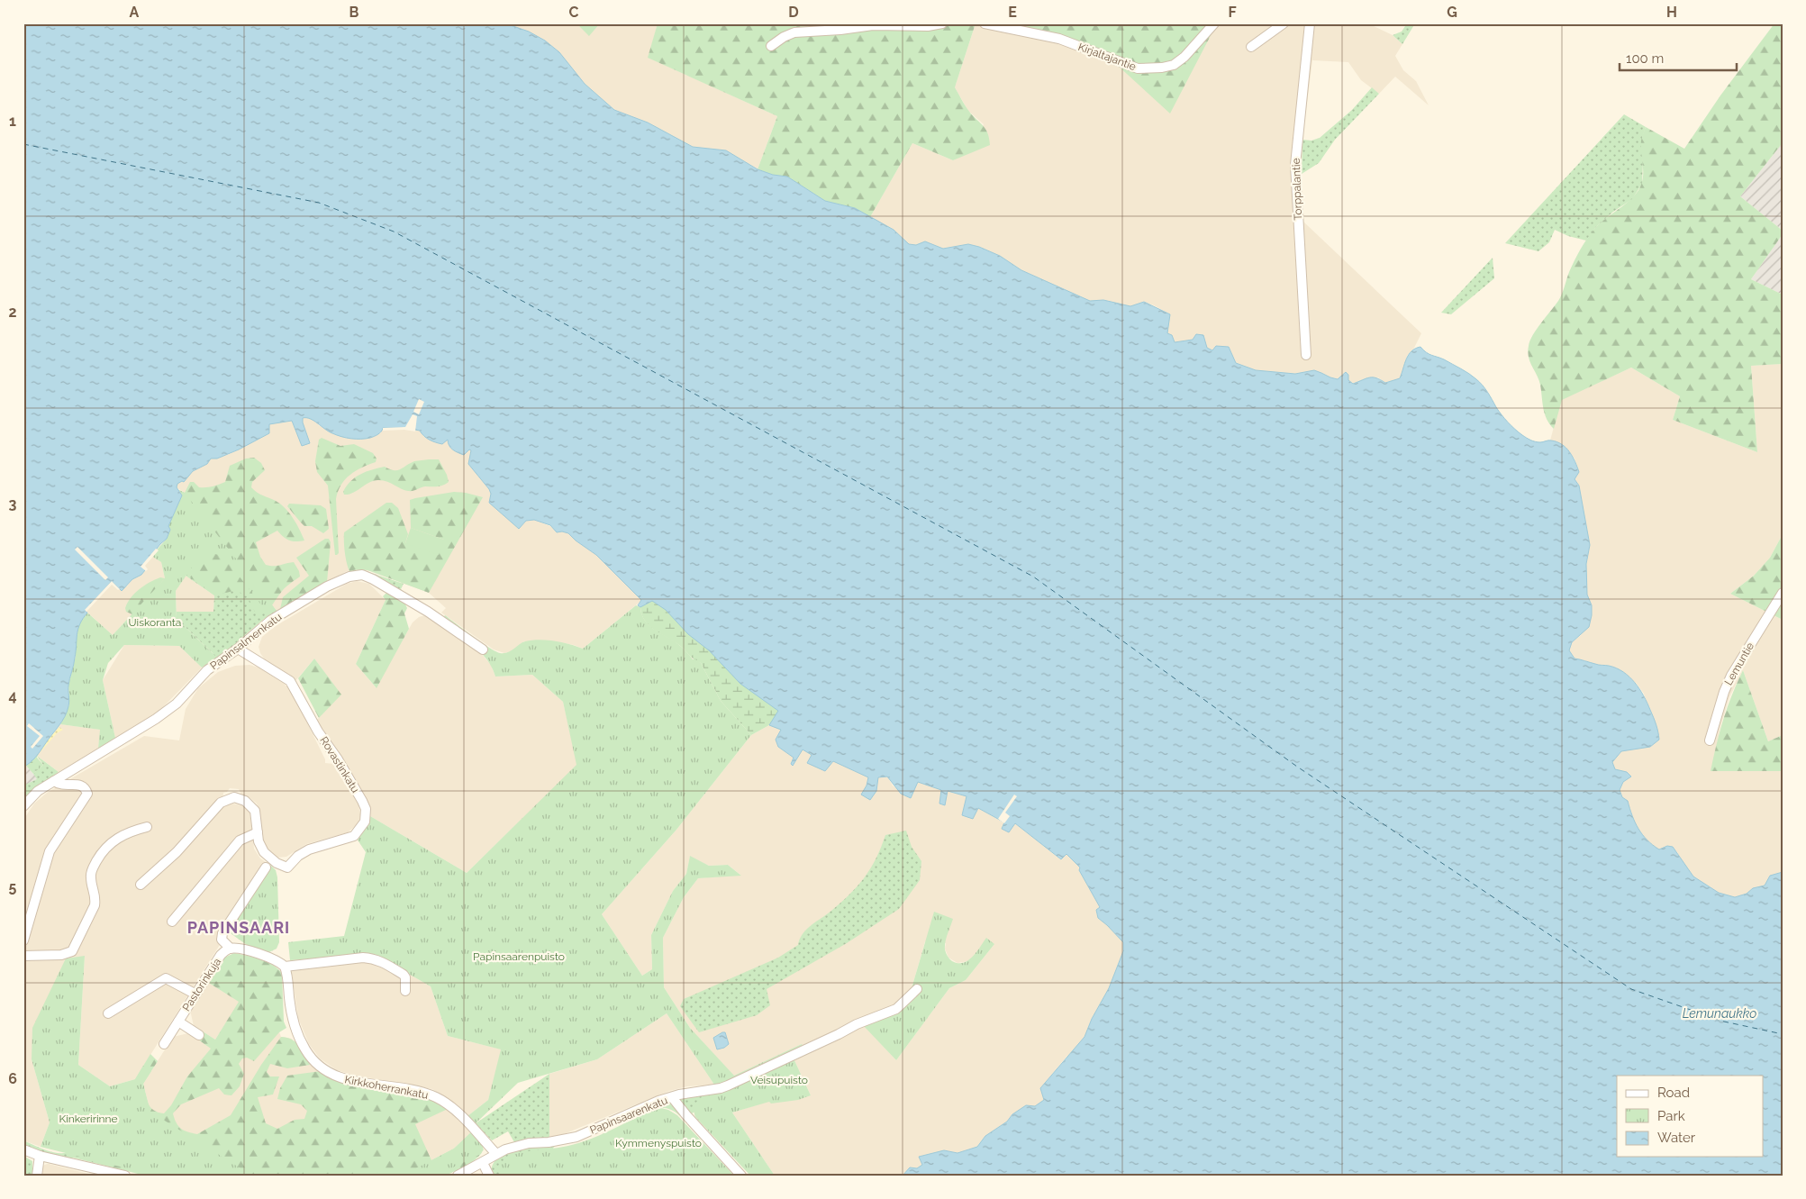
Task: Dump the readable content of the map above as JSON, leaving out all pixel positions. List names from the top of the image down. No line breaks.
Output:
{"streets":{"street":["Kirjaltajantie","Torppalantie","Papinsalmenkatu","Lemuntie","Rovastinkatu","Pastorinkuja","Kirkkoherrankatu","Papinsaarenkatu"]},"crossings":[["Papinsalmenkatu","Rovastinkatu"],["Pastorinkuja","Kirkkoherrankatu"],["Kirkkoherrankatu","Papinsaarenkatu"]],"districts":["PAPINSAARI"],"water":["Lemunaukko"],"parks":["Uiskoranta","Papinsaarenpuisto","Veisupuisto","Kinkeririnne","Kymmenyspuisto"],"legend":["Road","Park","Water"],"scale_bar":"100 m","grid":{"columns":["A","B","C","D","E","F","G","H"],"rows":["1","2","3","4","5","6"]}}
